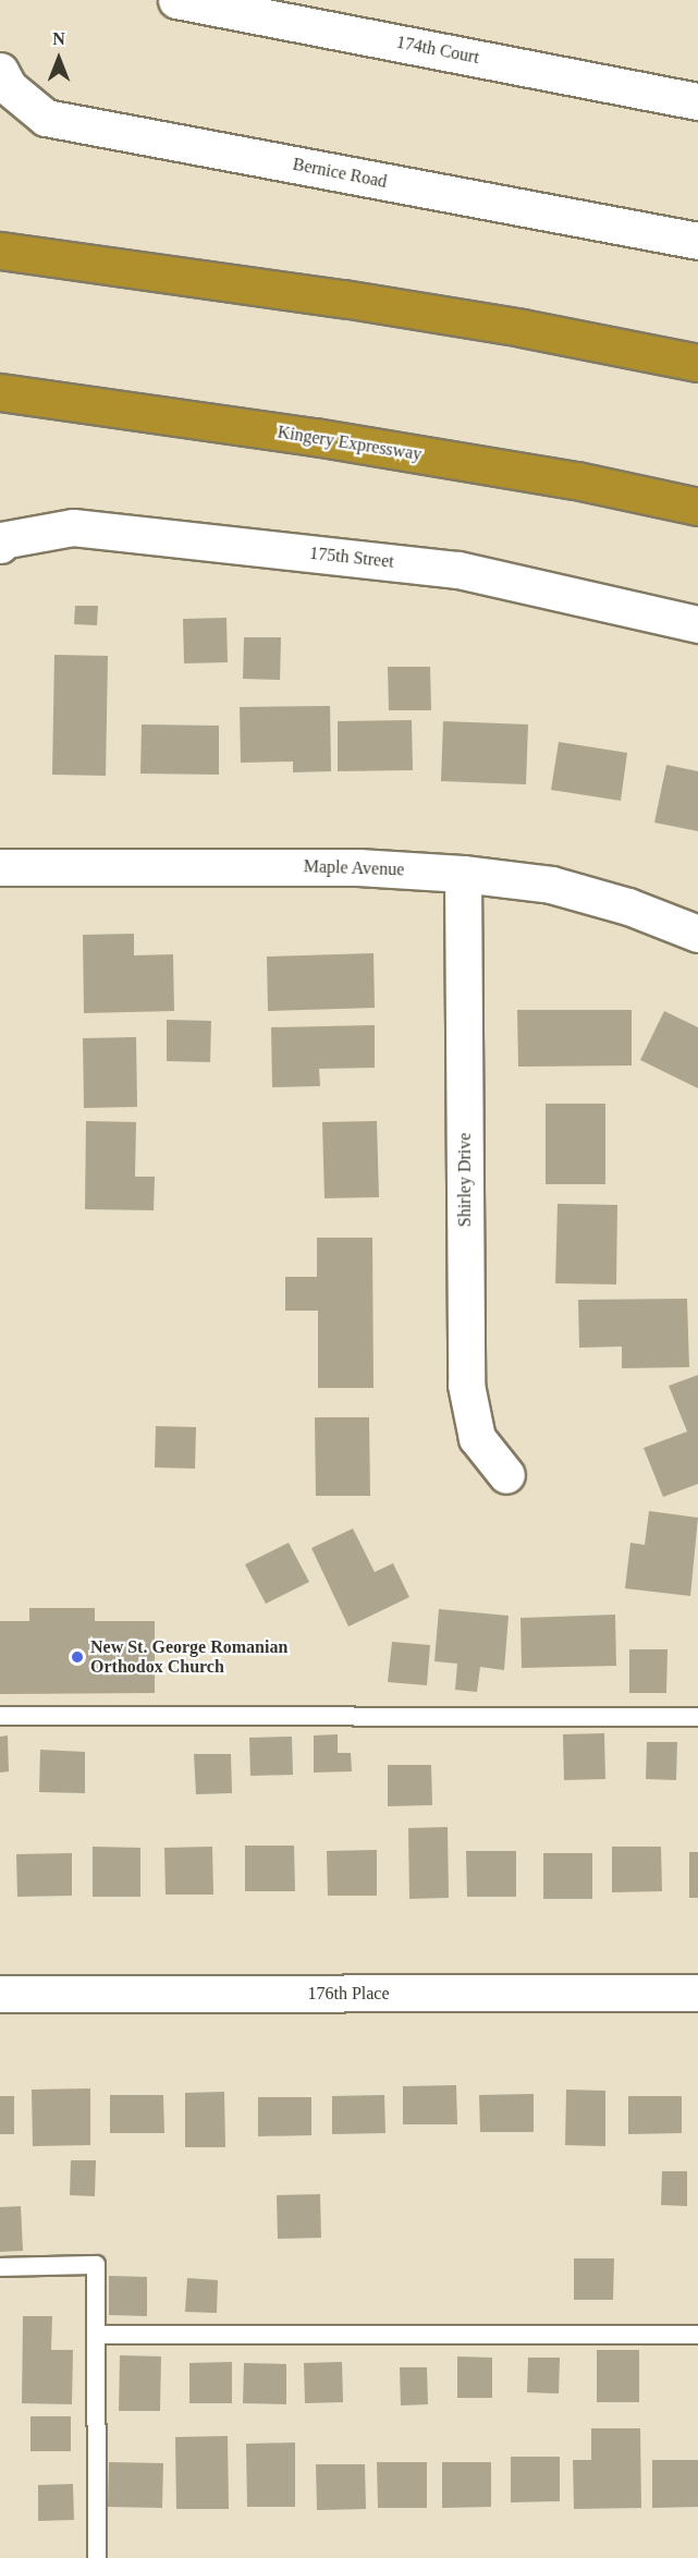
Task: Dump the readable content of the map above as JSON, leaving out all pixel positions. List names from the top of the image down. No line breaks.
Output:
{"streets":{"highway":["Kingery Expressway"],"street":["174th Court","Bernice Road","175th Street","Maple Avenue","Shirley Drive","176th Place"]},"crossings":[["Maple Avenue","Shirley Drive"]],"places":["New St. George Romanian Orthodox Church"],"north":"top"}
